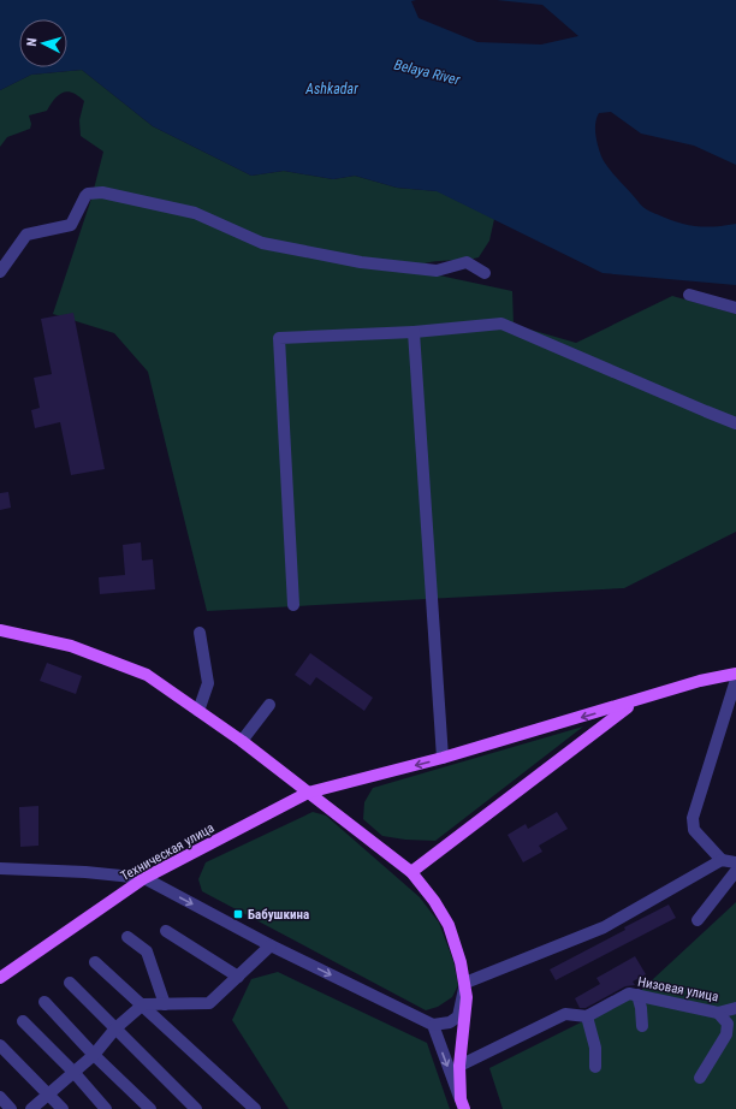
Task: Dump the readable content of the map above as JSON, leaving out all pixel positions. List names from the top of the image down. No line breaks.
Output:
{"streets":{"main road":["Техническая улица"],"street":["Низовая улица"]},"water":["Belaya River","Ashkadar"],"places":{"transit":["Бабушкина"]},"north":"left"}
